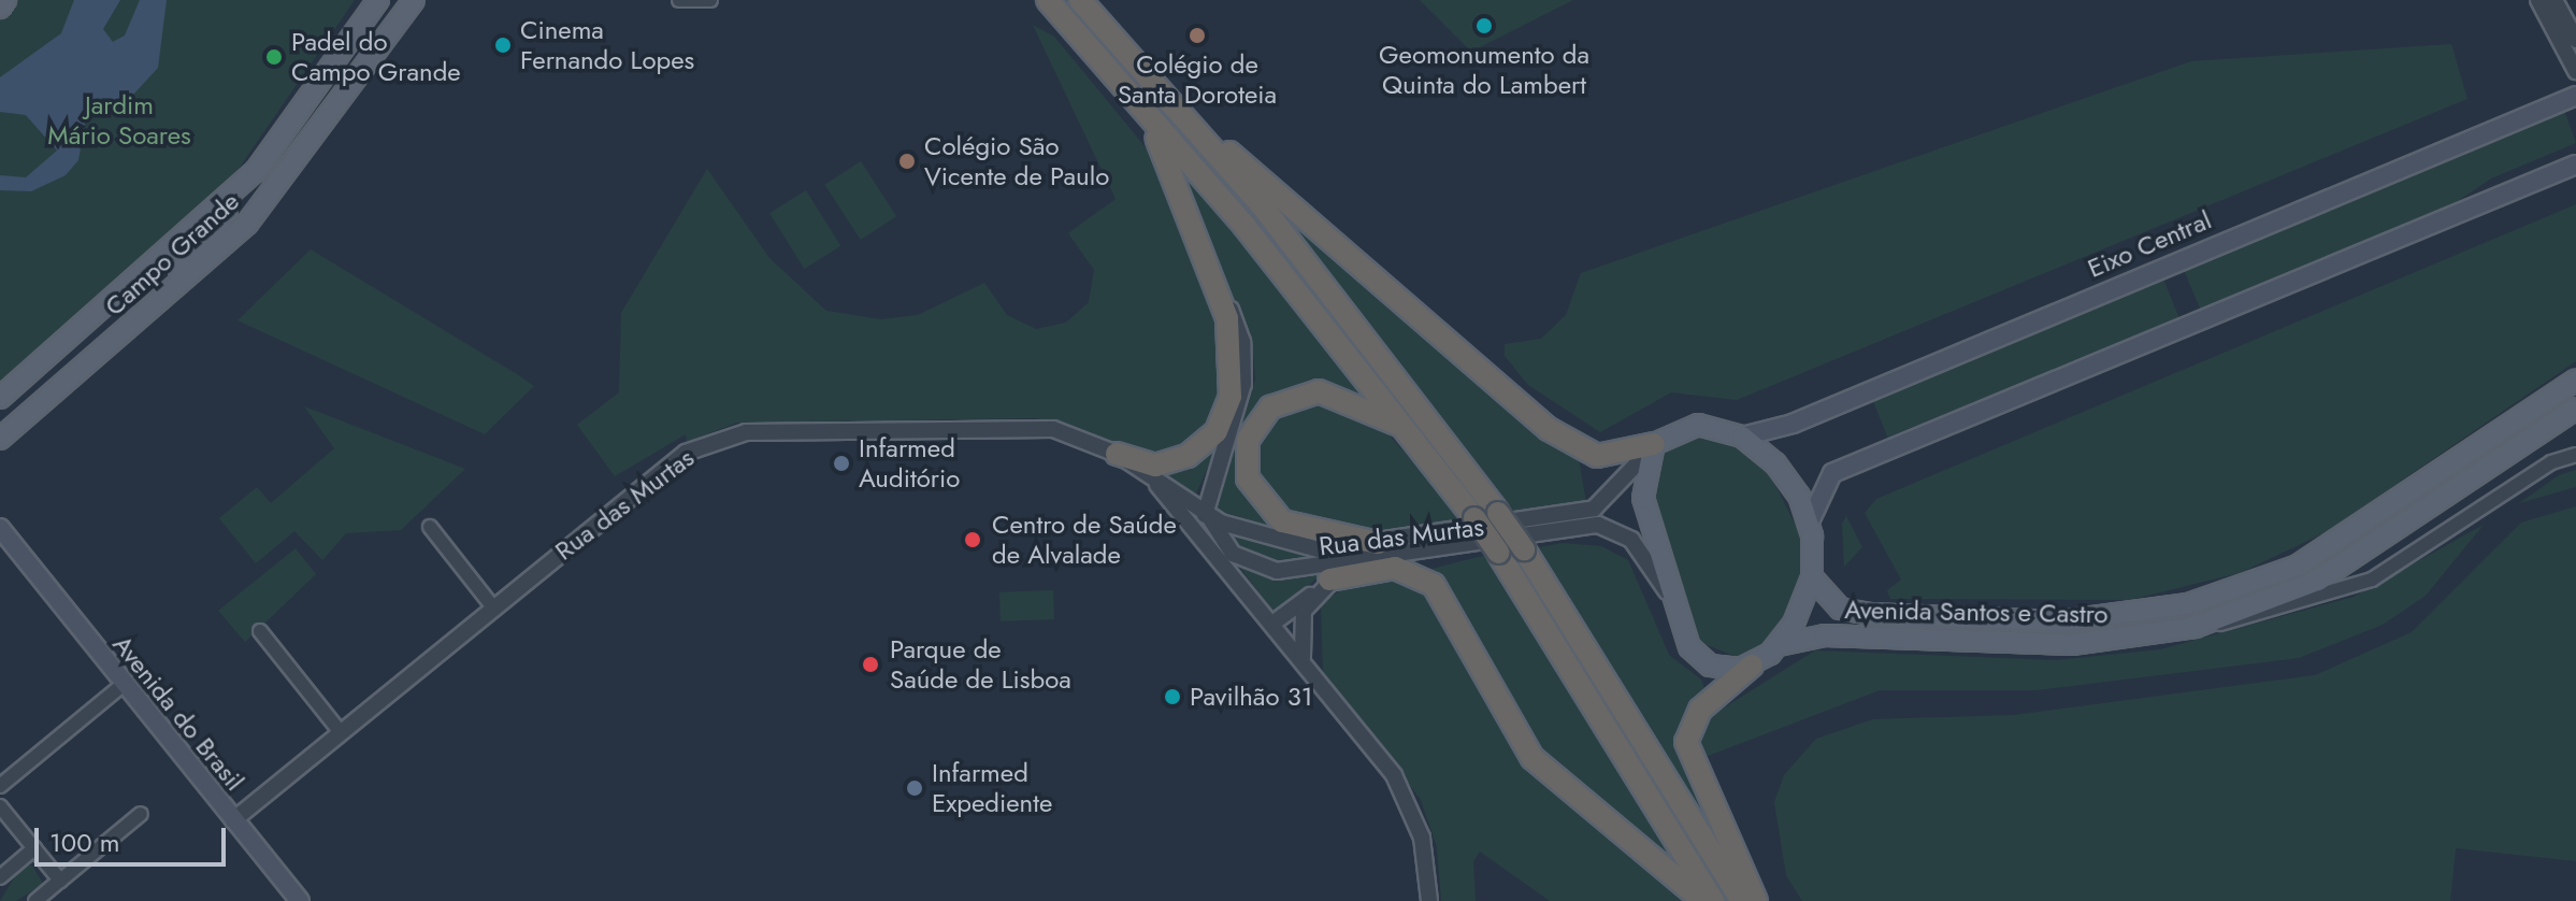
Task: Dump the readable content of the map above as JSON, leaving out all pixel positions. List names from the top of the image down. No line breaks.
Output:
{"streets":{"main road":["Eixo Central","Campo Grande","Avenida Santos e Castro","Avenida do Brasil"],"street":["Rua das Murtas"]},"crossings":[["Eixo Central","Rua das Murtas"],["Eixo Central","Avenida Santos e Castro"],["Rua das Murtas","Avenida Santos e Castro"],["Rua das Murtas","Avenida do Brasil"]],"parks":["Jardim Mário Soares"],"places":["Geomonumento da Quinta do Lambert","Colégio de Santa Doroteia","Cinema Fernando Lopes","Padel do Campo Grande","Colégio São Vicente de Paulo","Infarmed Auditório","Centro de Saúde de Alvalade","Parque de Saúde de Lisboa","Pavilhão 31","Infarmed Expediente"],"scale_bar":"100 m"}
